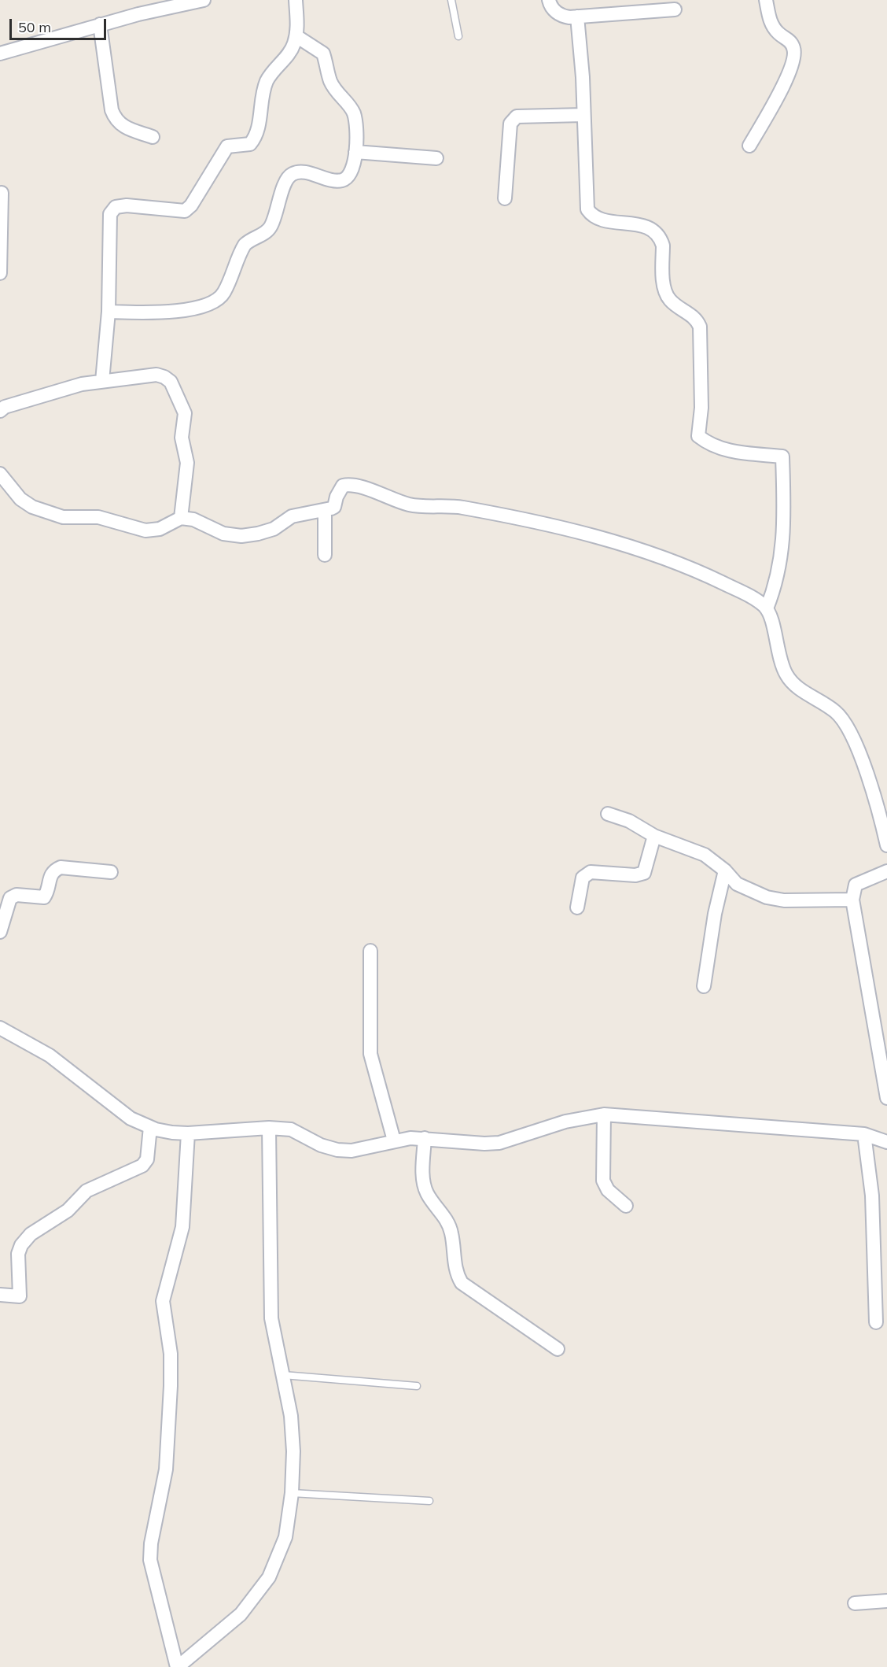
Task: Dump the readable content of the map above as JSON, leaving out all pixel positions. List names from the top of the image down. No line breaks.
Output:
{"scale_bar":"50 m"}
